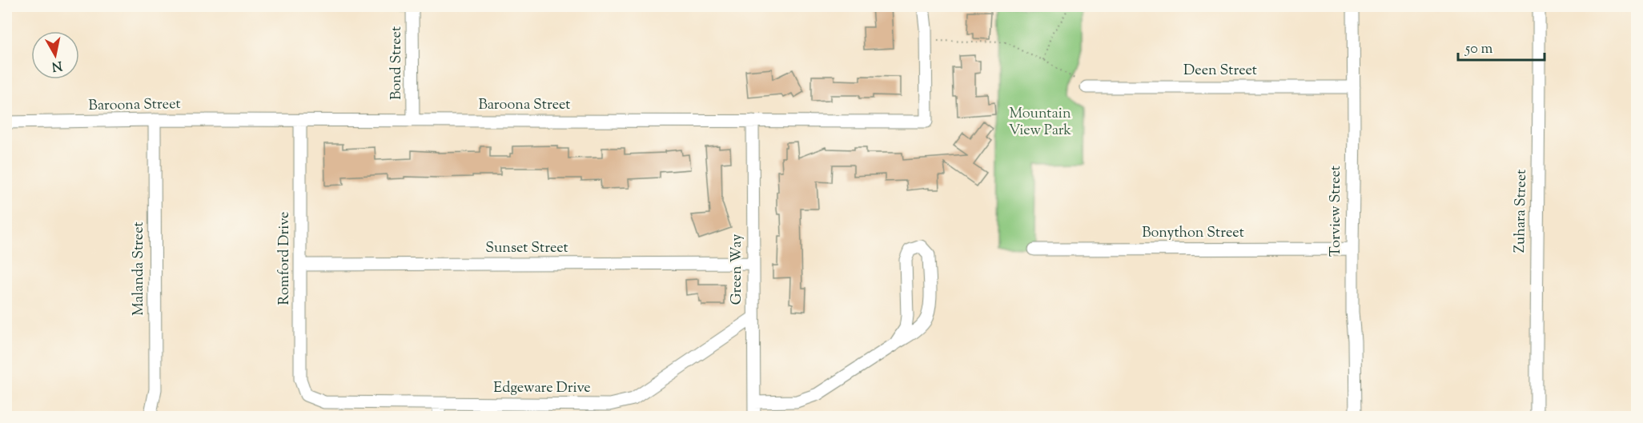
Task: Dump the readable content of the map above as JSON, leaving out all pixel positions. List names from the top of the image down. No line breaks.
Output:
{"streets":{"street":["Bond Street","Deen Street","Baroona Street","Torview Street","Zuhara Street","Bonython Street","Sunset Street","Romford Drive","Malanda Street","Green Way","Edgeware Drive"]},"crossings":[["Bond Street","Baroona Street"],["Deen Street","Torview Street"],["Baroona Street","Romford Drive"],["Baroona Street","Malanda Street"],["Baroona Street","Green Way"],["Torview Street","Bonython Street"],["Sunset Street","Romford Drive"],["Sunset Street","Green Way"],["Romford Drive","Edgeware Drive"],["Green Way","Edgeware Drive"]],"parks":["Mountain View Park"],"scale_bar":"50 m","north":"bottom"}
